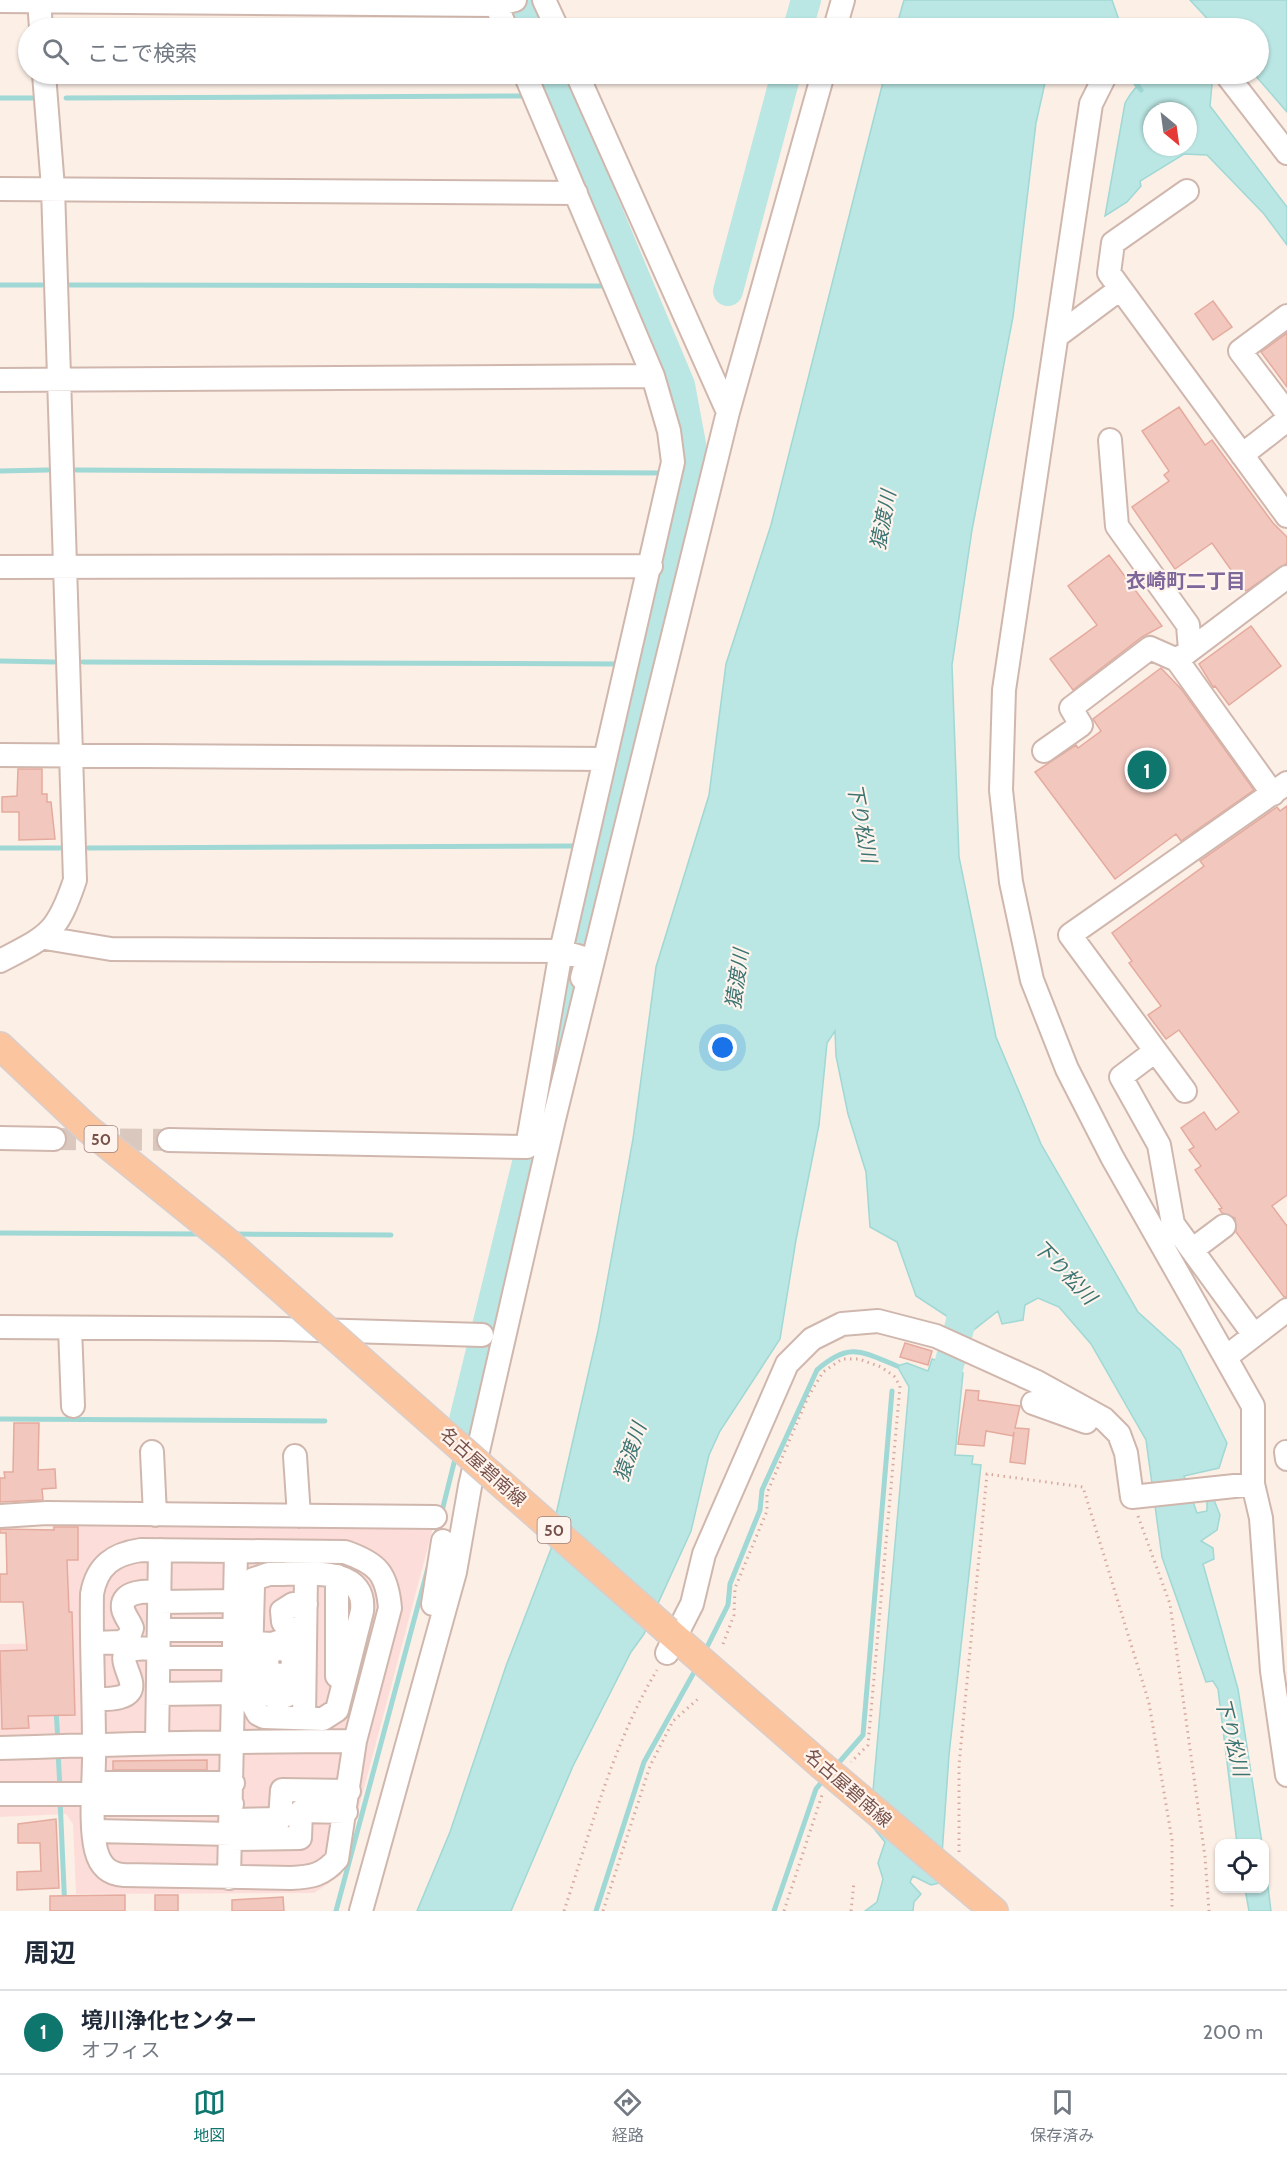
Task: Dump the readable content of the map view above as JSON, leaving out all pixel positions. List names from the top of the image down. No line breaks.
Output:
{"streets":{"main road":["50","名古屋碧南線"]},"districts":["衣崎町二丁目"],"water":["猿渡川","下り松川"],"north":"bottom right","page":{"search":"ここで検索","pins":"1","heading":"周辺","list":[{"mark":"1","name":"境川浄化センター","note":"オフィス","value":"200 m"}],"nav":["地図","経路","保存済み"]}}
